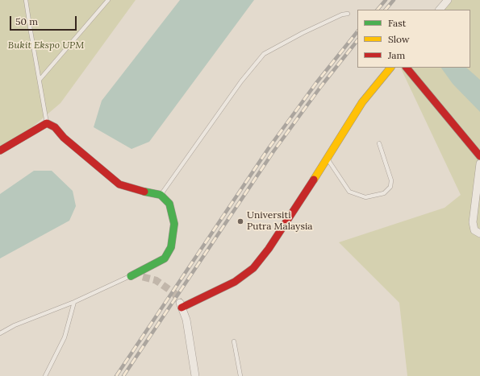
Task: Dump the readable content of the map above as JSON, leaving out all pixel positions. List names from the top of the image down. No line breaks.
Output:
{"parks":["Bukit Ekspo UPM"],"places":["Universiti Putra Malaysia"],"legend":["Fast","Slow","Jam"],"scale_bar":"50 m"}
